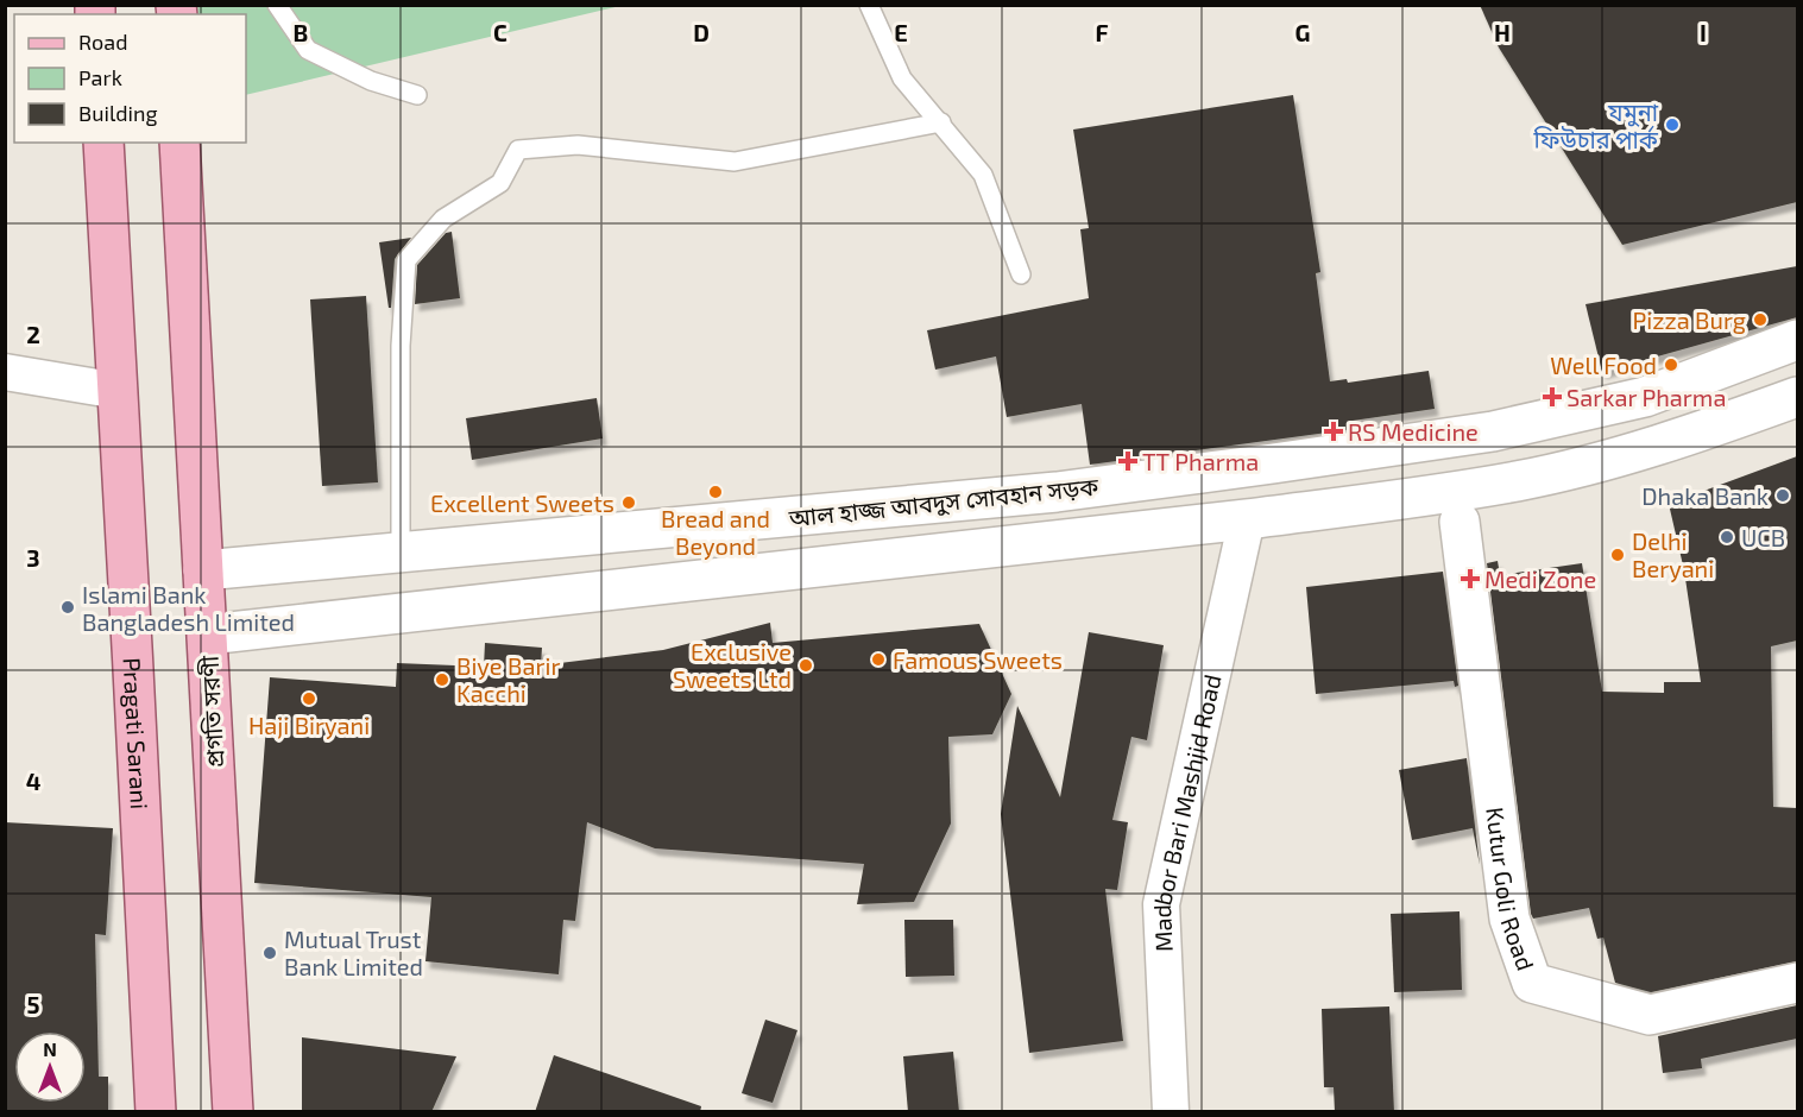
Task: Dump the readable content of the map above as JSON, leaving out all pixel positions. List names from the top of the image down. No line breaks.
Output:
{"streets":{"main road":["প্রগতি সরণী","Pragati Sarani"],"street":["আল হাজ্জ আবদুস সোবহান সড়ক","Madbor Bari Mashjid Road","Kutur Goli Road"]},"crossings":[["আল হাজ্জ আবদুস সোবহান সড়ক","প্রগতি সরণী"]],"places":{"other":["যমুনা ফিউচার পার্ক","Pizza Burg","Well Food","Bread and Beyond","Dhaka Bank","Excellent Sweets","UCB","Delhi Beryani","Islami Bank Bangladesh Limited","Famous Sweets","Exclusive Sweets Ltd","Biye Barir Kacchi","Haji Biryani","Mutual Trust Bank Limited"],"health":["Sarkar Pharma","RS Medicine","TT Pharma","Medi Zone"]},"legend":["Road","Park","Building"],"north":"top","grid":{"columns":["B","C","D","E","F","G","H","I"],"rows":["2","3","4","5"]}}
